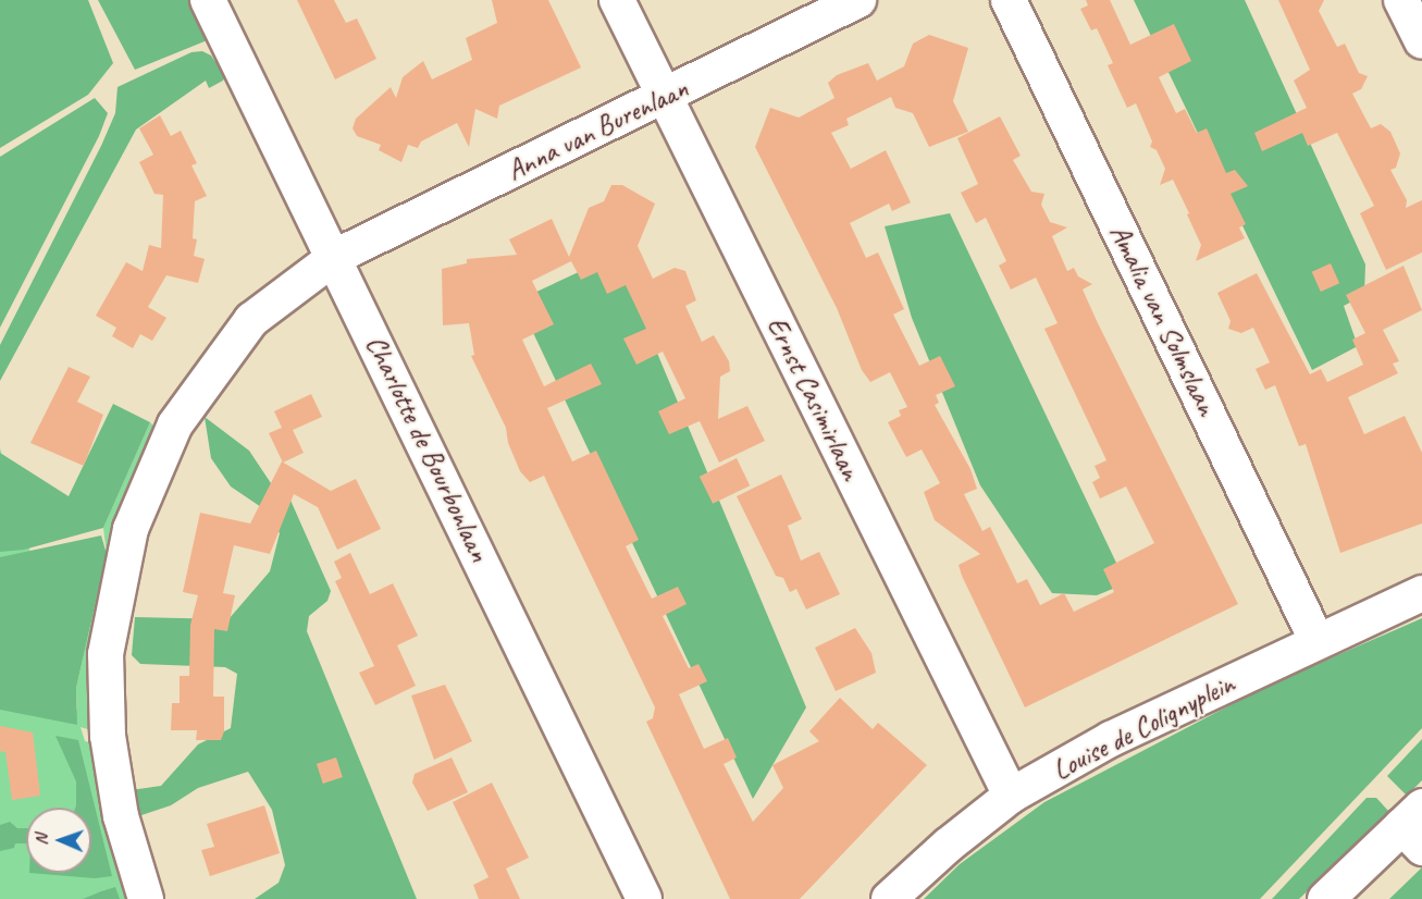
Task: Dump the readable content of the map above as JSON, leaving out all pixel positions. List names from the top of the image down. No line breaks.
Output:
{"streets":{"street":["Anna van Burenlaan","Amalia van Solmslaan","Ernst Casimirlaan","Charlotte de Bourbonlaan","Louise de Colignyplein"]},"crossings":[["Anna van Burenlaan","Ernst Casimirlaan"],["Anna van Burenlaan","Charlotte de Bourbonlaan"],["Amalia van Solmslaan","Louise de Colignyplein"],["Ernst Casimirlaan","Louise de Colignyplein"]],"north":"left"}
